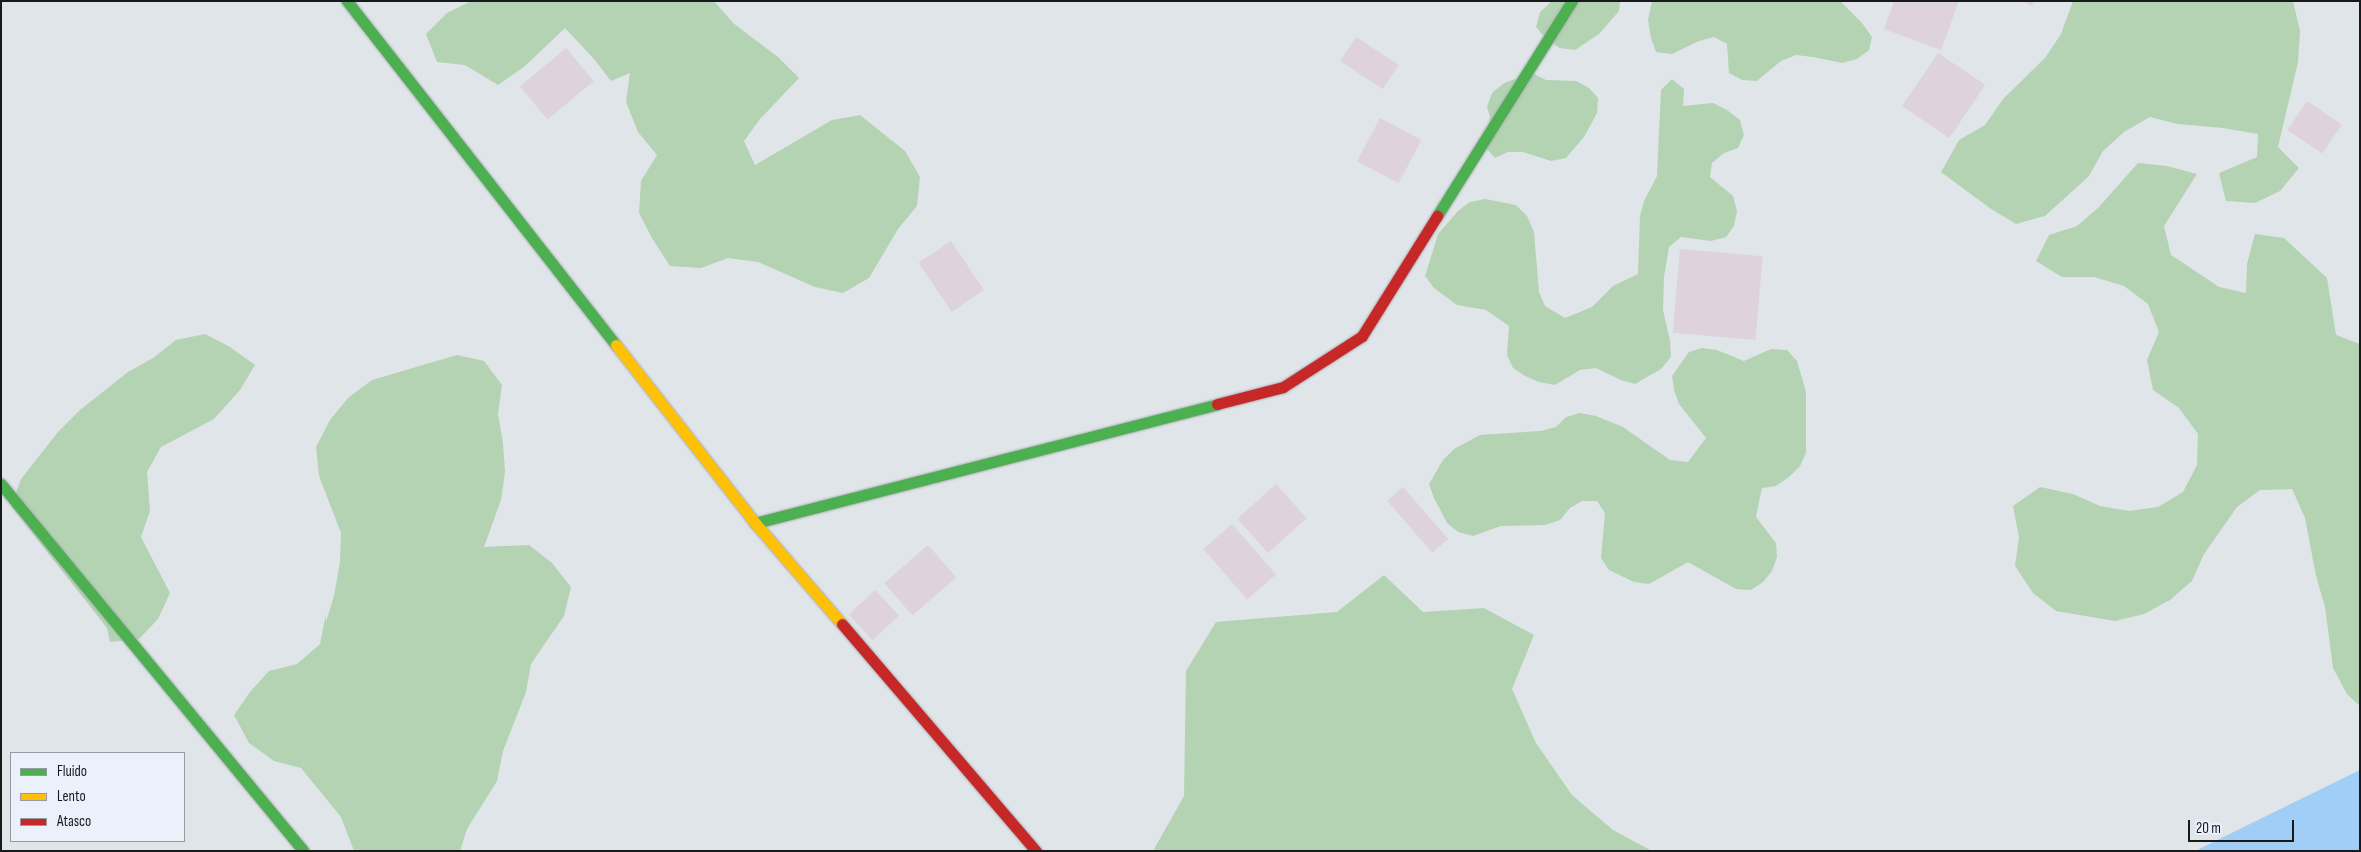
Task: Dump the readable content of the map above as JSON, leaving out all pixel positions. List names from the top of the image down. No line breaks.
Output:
{"legend":["Fluido","Lento","Atasco"],"scale_bar":"20 m"}
